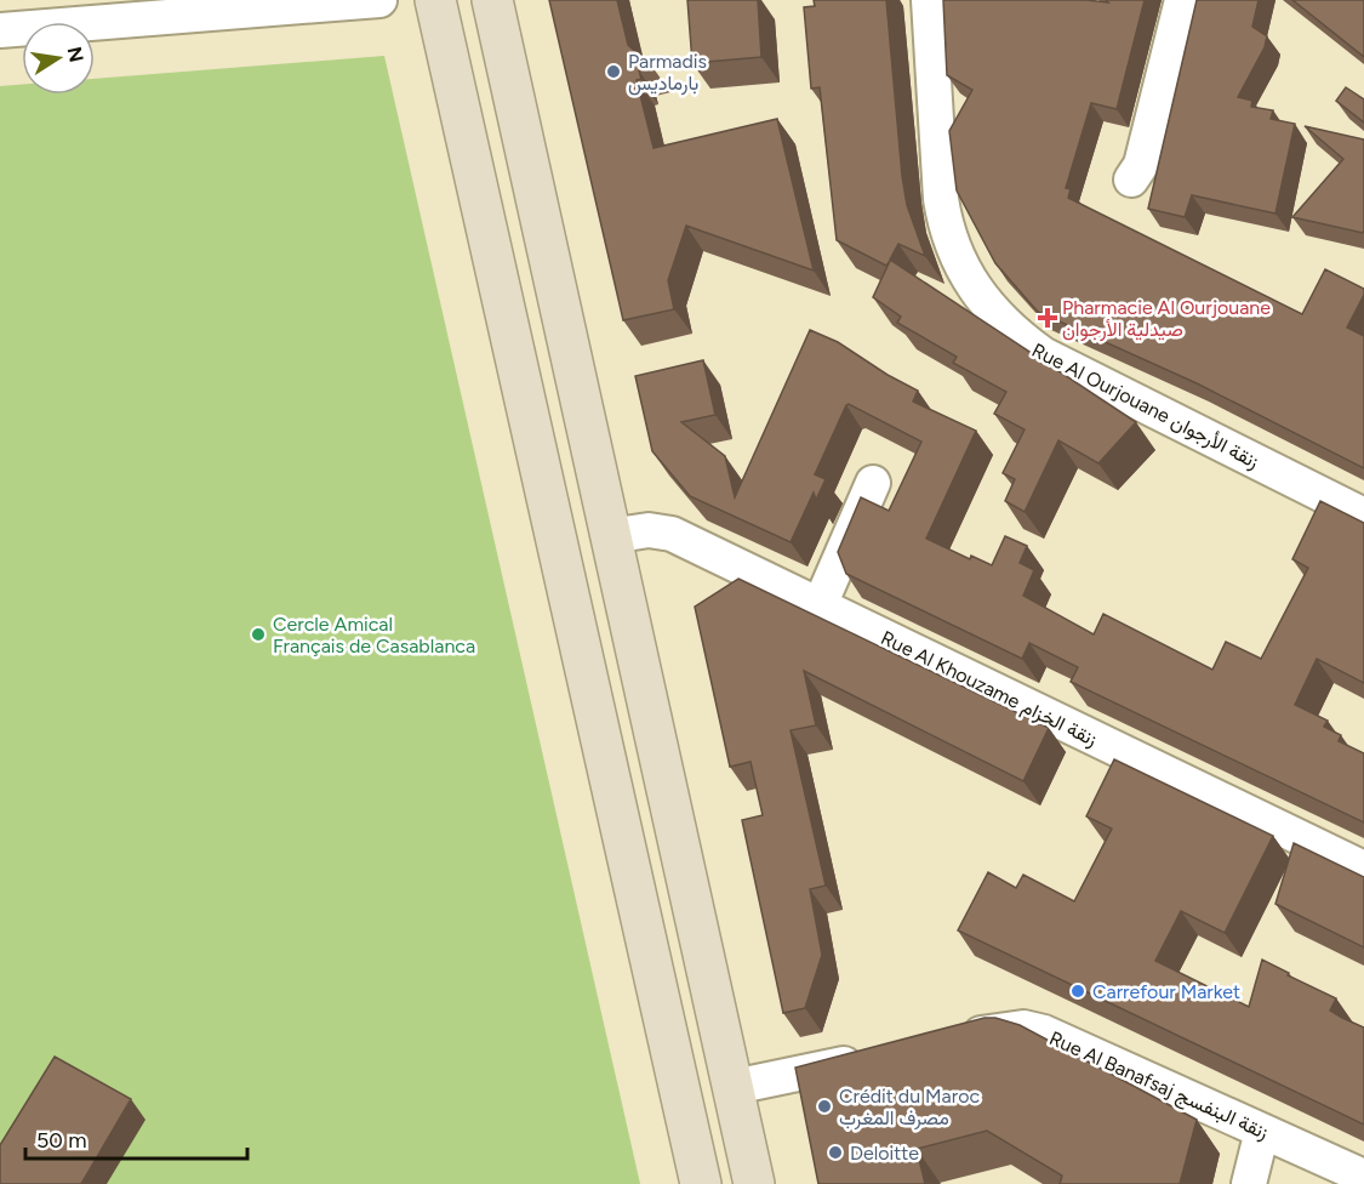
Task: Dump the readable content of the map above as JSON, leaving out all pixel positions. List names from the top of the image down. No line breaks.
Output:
{"streets":{"street":["Rue Al Ourjouane زنقة الأرجوان","Rue Al Khouzame زنقة الخزام","Rue Al Banafsaj زنقة البنفسج"]},"places":{"other":["Parmadis بارماديس","Cercle Amical Français de Casablanca","Carrefour Market","Crédit du Maroc مصرف المغرب","Deloitte"],"health":["Pharmacie Al Ourjouane صيدلية الأرجوان"]},"scale_bar":"50 m","north":"right"}
